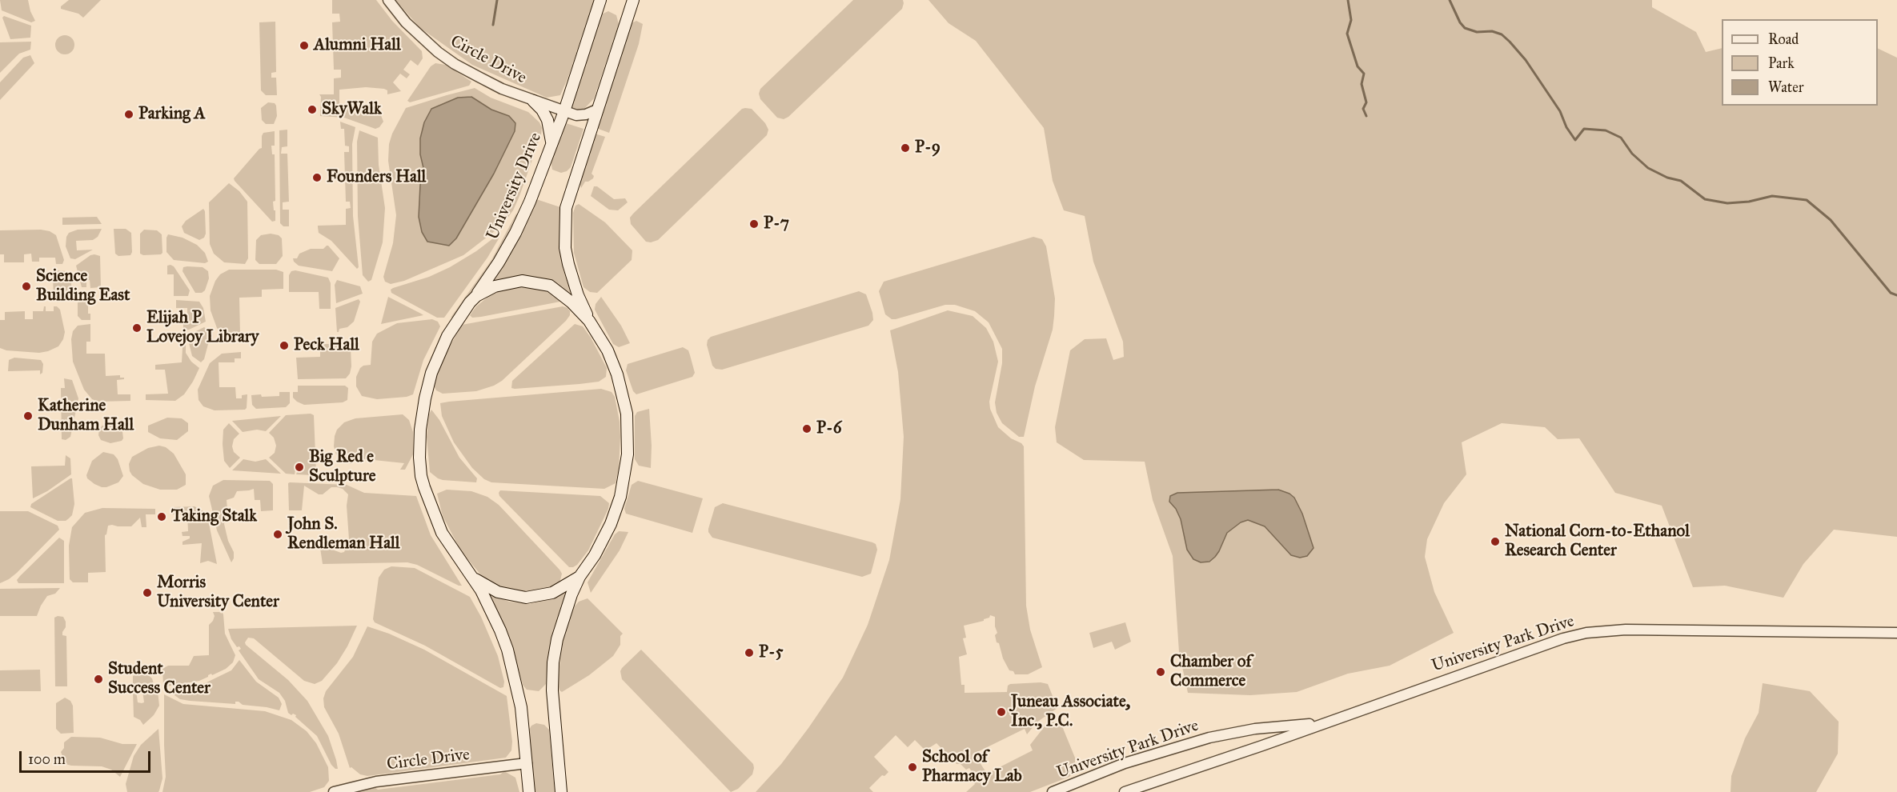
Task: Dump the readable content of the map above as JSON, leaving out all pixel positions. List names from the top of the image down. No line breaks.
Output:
{"streets":{"main road":["University Drive"],"street":["Circle Drive","University Park Drive"]},"crossings":[["Circle Drive","University Drive"]],"places":["Alumni Hall","SkyWalk","Parking A","P-9","Founders Hall","P-7","Science Building East","Elijah P Lovejoy Library","Peck Hall","Katherine Dunham Hall","P-6","Big Red e Sculpture","Taking Stalk","John S. Rendleman Hall","National Corn-to-Ethanol Research Center","Morris University Center","P-5","Chamber of Commerce","Student Success Center","Juneau Associate, Inc., P.C.","School of Pharmacy Lab"],"legend":["Road","Park","Water"],"scale_bar":"100 m"}
